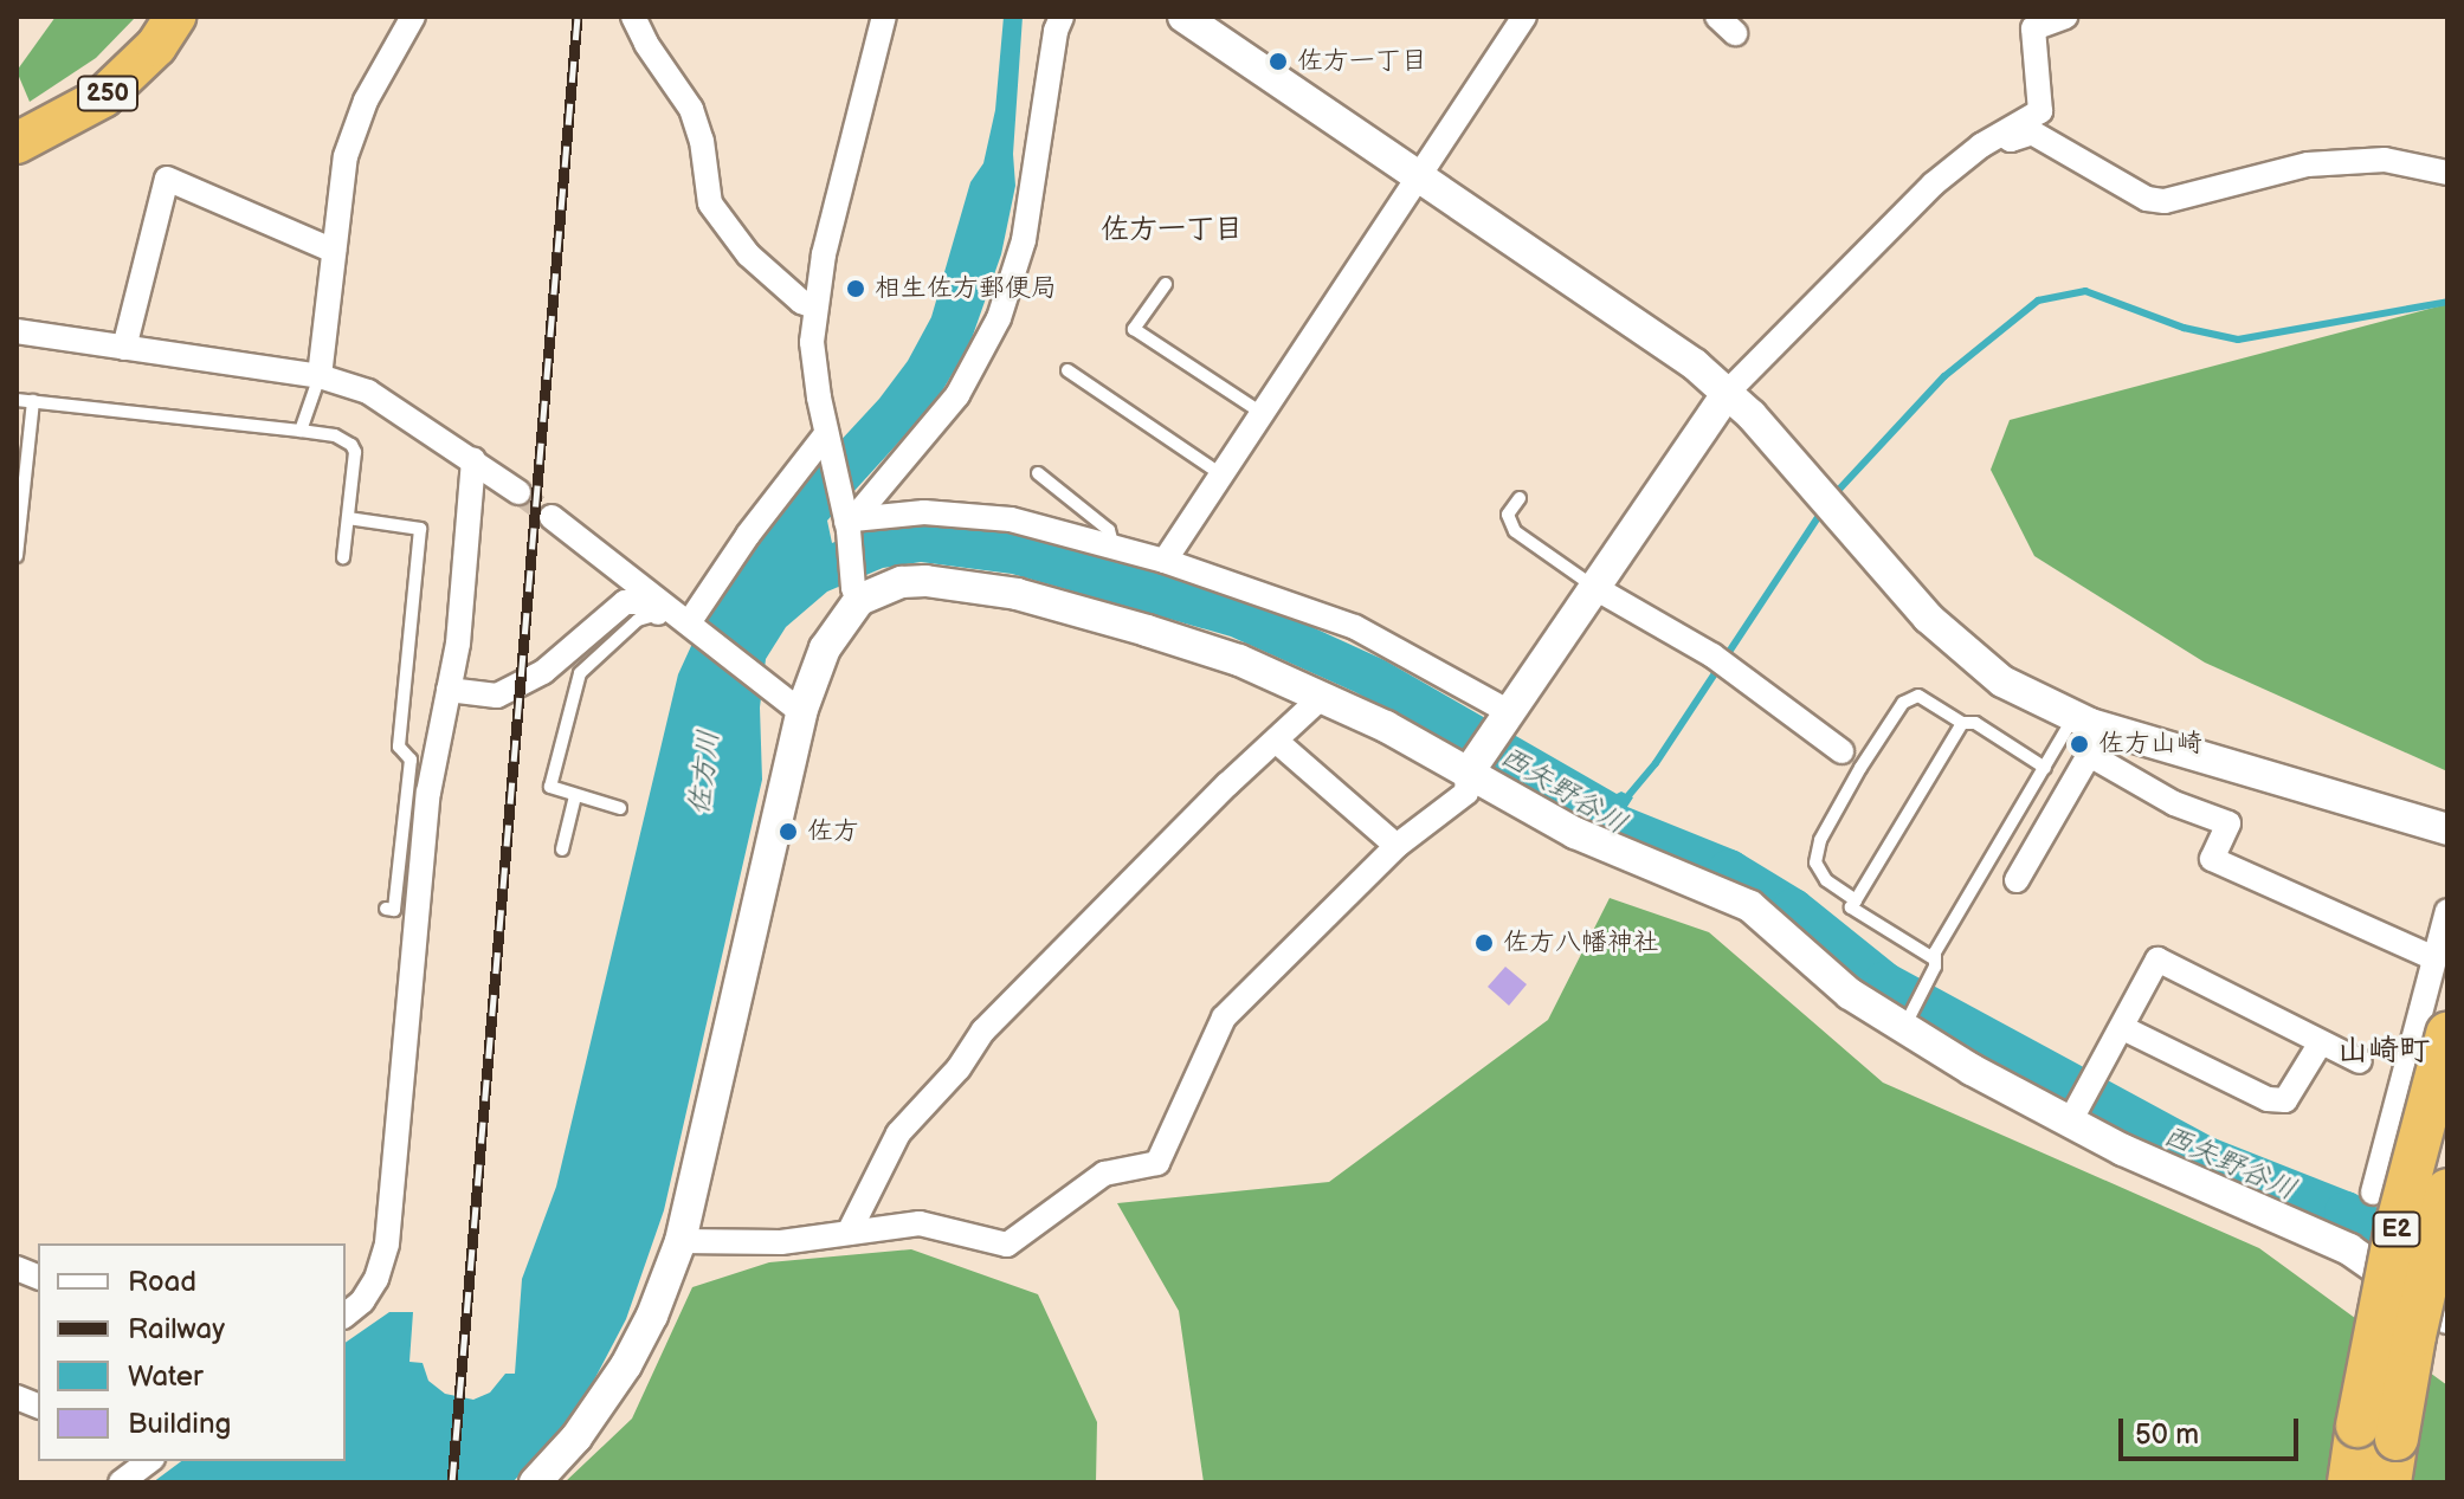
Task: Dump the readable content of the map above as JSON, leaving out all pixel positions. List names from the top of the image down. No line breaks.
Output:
{"streets":{"highway":["250","E2"]},"districts":["佐方一丁目","山崎町"],"water":["佐方川","西矢野谷川"],"places":["佐方一丁目","相生佐方郵便局","佐方山崎","佐方","佐方八幡神社"],"legend":["Road","Railway","Water","Building"],"scale_bar":"50 m"}
